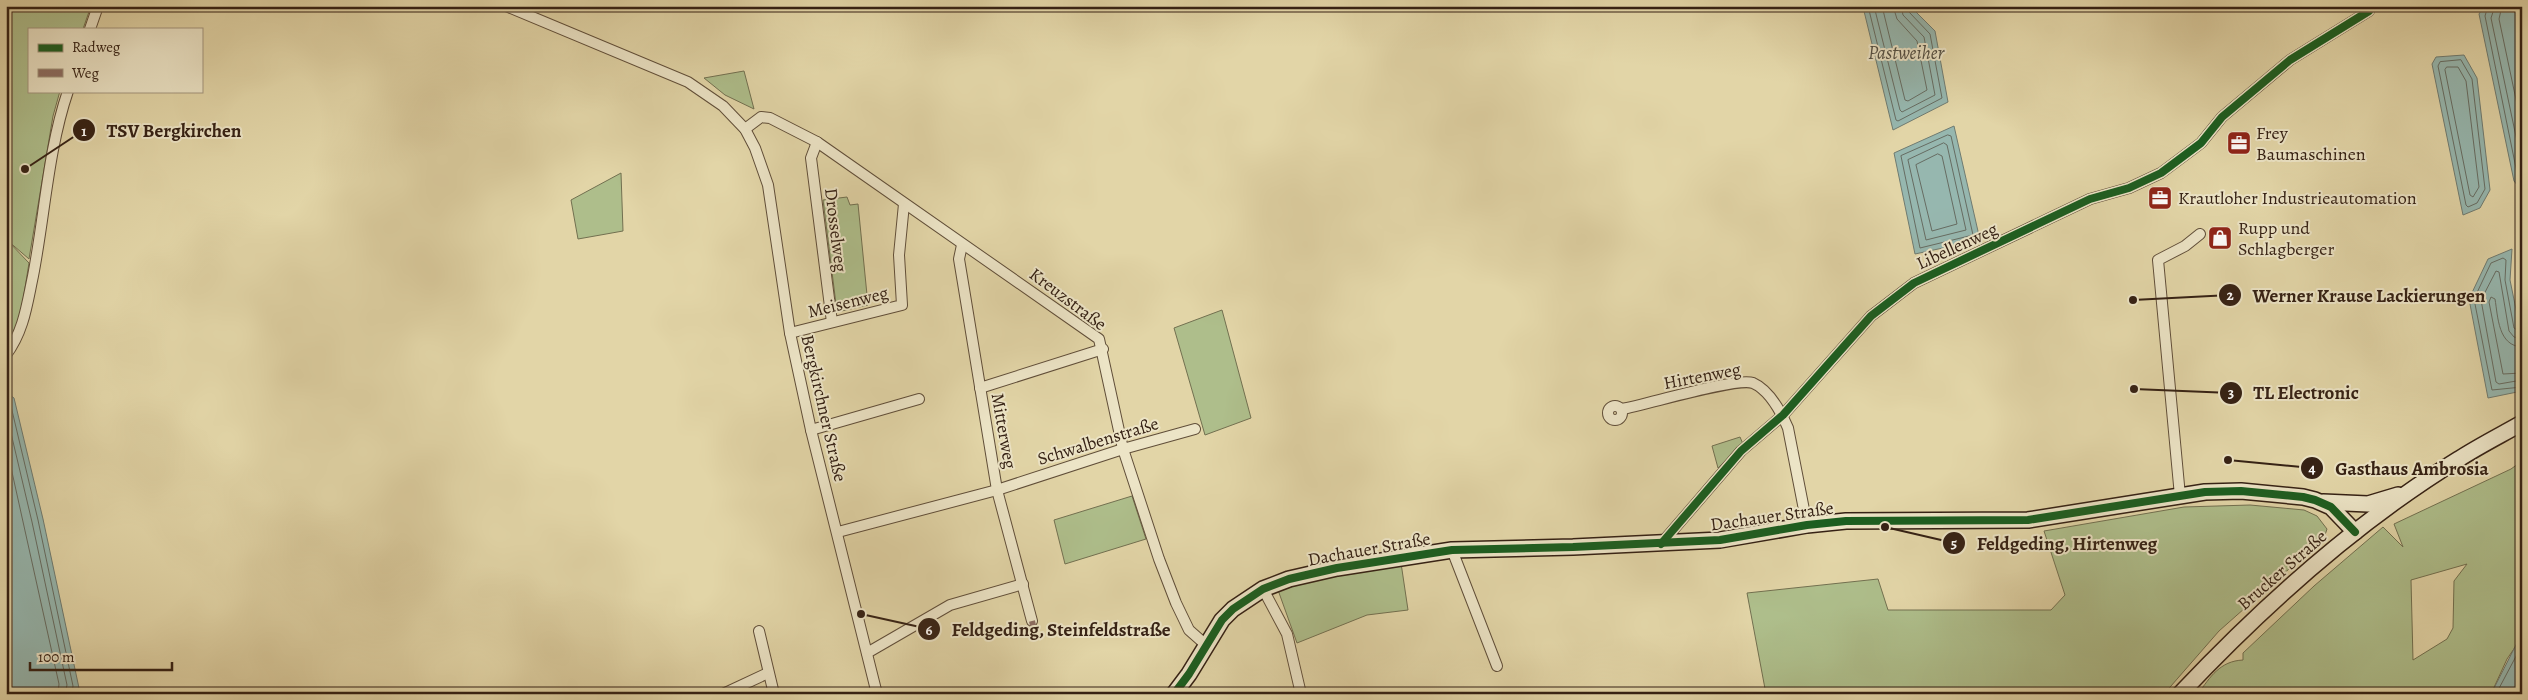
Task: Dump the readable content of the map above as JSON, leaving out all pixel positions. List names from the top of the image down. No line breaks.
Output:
{"streets":{"street":["Drosselweg","Libellenweg","Kreuzstraße","Meisenweg","Hirtenweg","Bergkirchner Straße","Mitterweg","Schwalbenstraße","Dachauer Straße","Brucker Straße"]},"crossings":[["Drosselweg","Kreuzstraße"],["Drosselweg","Meisenweg"],["Libellenweg","Hirtenweg"],["Libellenweg","Dachauer Straße"],["Kreuzstraße","Meisenweg"],["Kreuzstraße","Bergkirchner Straße"],["Kreuzstraße","Mitterweg"],["Kreuzstraße","Schwalbenstraße"],["Kreuzstraße","Dachauer Straße"],["Meisenweg","Bergkirchner Straße"],["Hirtenweg","Dachauer Straße"],["Bergkirchner Straße","Schwalbenstraße"],["Mitterweg","Schwalbenstraße"],["Dachauer Straße","Brucker Straße"]],"water":["Pastweiher"],"places":{"office":["Frey Baumaschinen","Krautloher Industrieautomation"],"other":["TSV Bergkirchen","Werner Krause Lackierungen","TL Electronic","Gasthaus Ambrosia","Feldgeding, Hirtenweg","Feldgeding, Steinfeldstraße"],"shop":["Rupp und Schlagberger"]},"legend":["Radweg","Weg"],"scale_bar":"100 m"}
